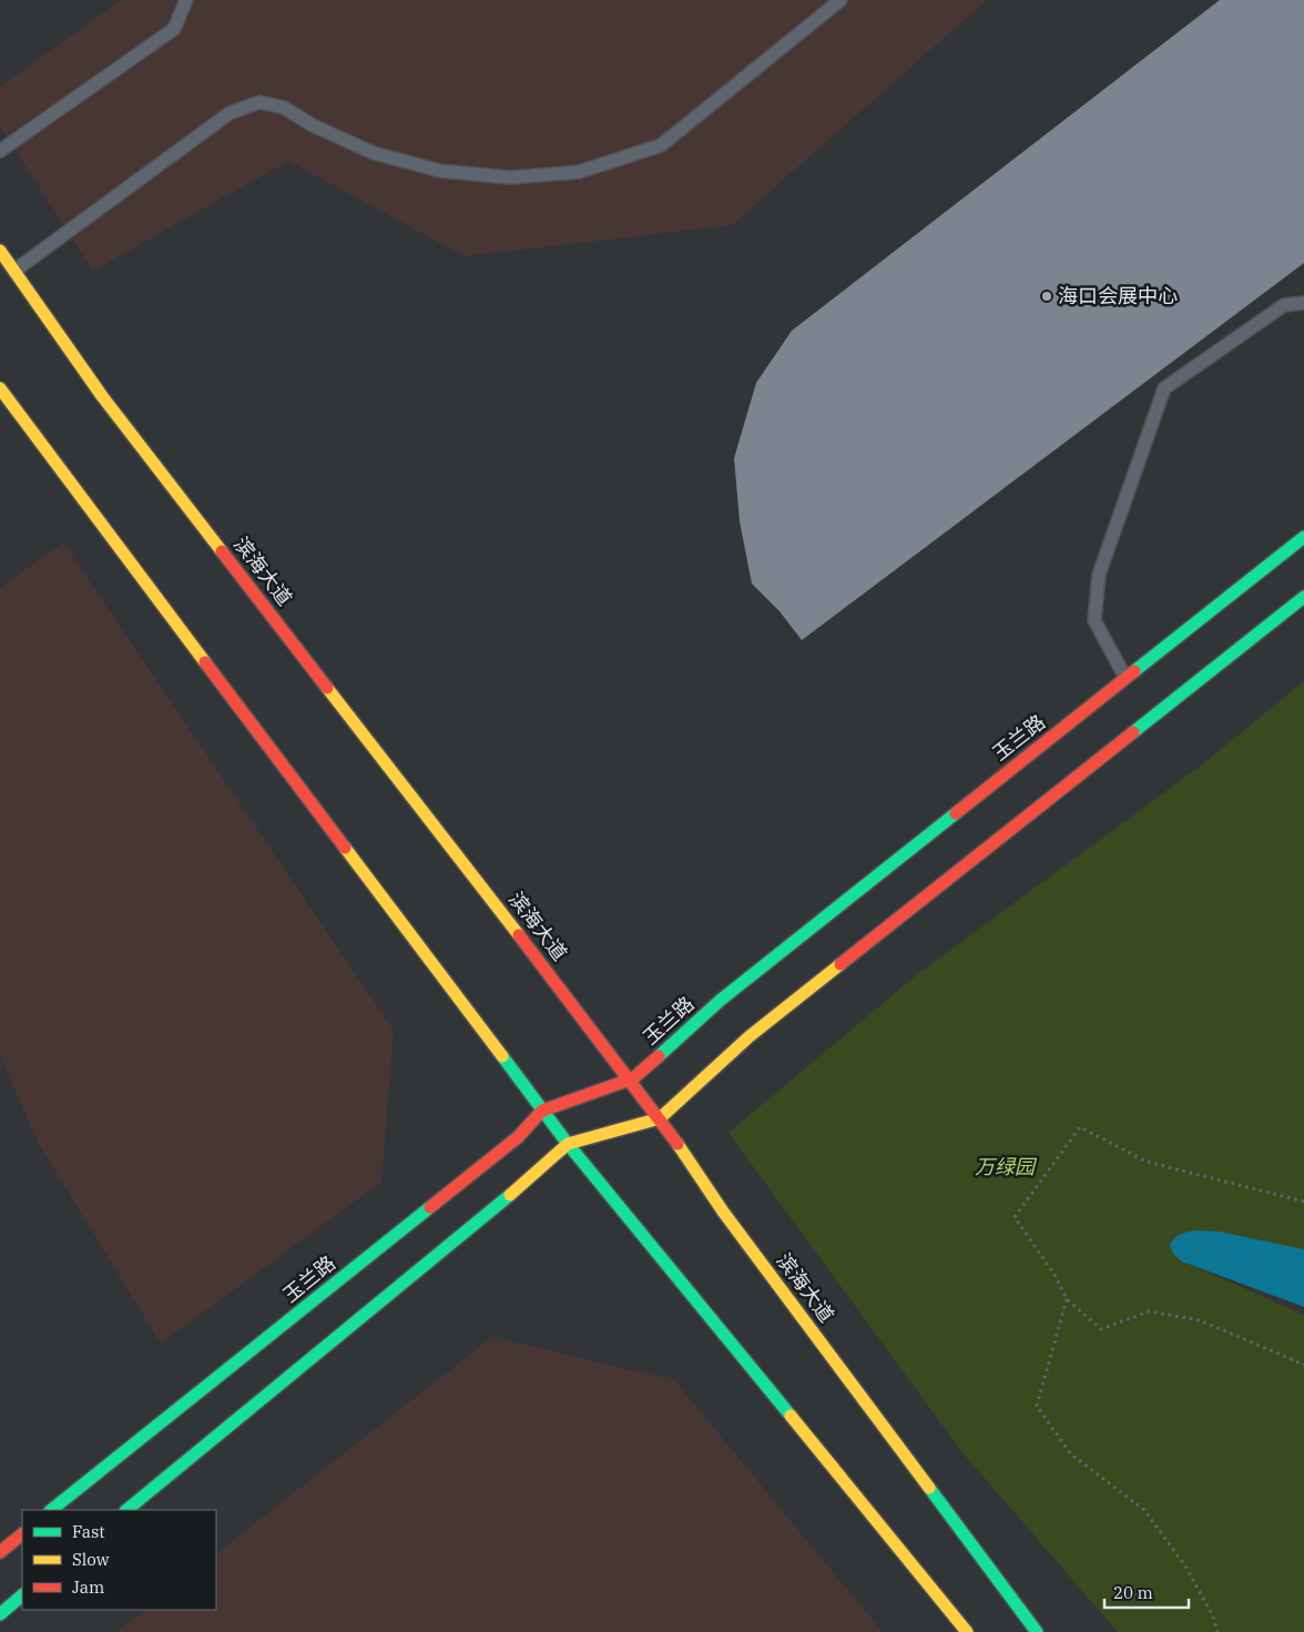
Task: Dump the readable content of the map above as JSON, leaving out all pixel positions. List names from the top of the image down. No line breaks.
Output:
{"streets":{"main road":["滨海大道","玉兰路"]},"crossings":[["滨海大道","玉兰路"]],"parks":["万绿园"],"places":["海口会展中心"],"legend":["Fast","Slow","Jam"],"scale_bar":"20 m"}
